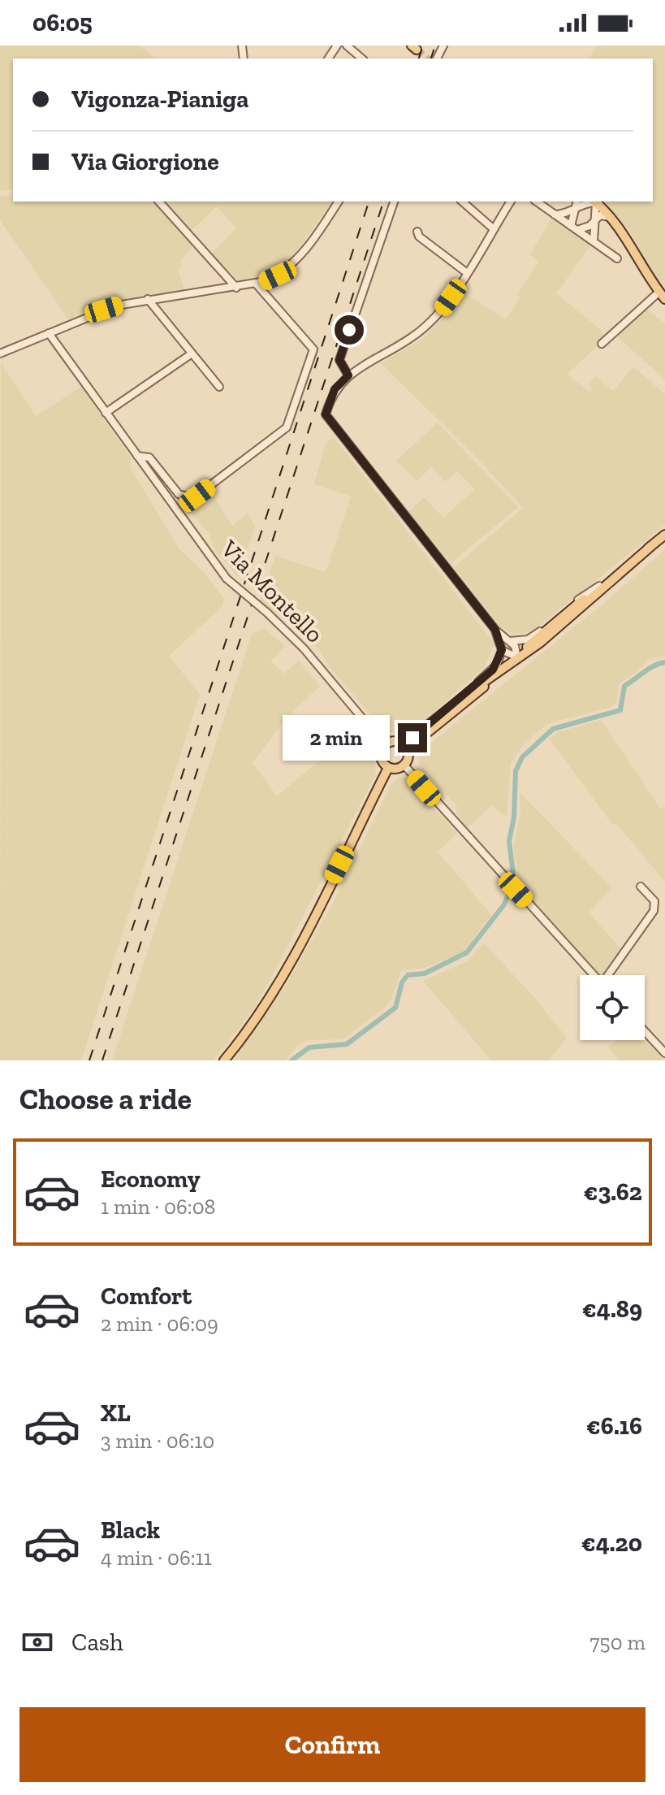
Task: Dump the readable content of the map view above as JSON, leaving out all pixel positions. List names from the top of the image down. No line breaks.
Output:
{"streets":{"street":["Via Montello"]},"page":{"status":"06:05","banner":["Vigonza-Pianiga","Via Giorgione"],"bubble":"2 min","heading":"Choose a ride","list":[{"name":"Economy","note":"1 min · 06:08","value":"€3.62"},{"name":"Comfort","note":"2 min · 06:09","value":"€4.89"},{"name":"XL","note":"3 min · 06:10","value":"€6.16"},{"name":"Black","note":"4 min · 06:11","value":"€4.20"}],"pay":["Cash","750 m"],"buttons":"Confirm"}}
